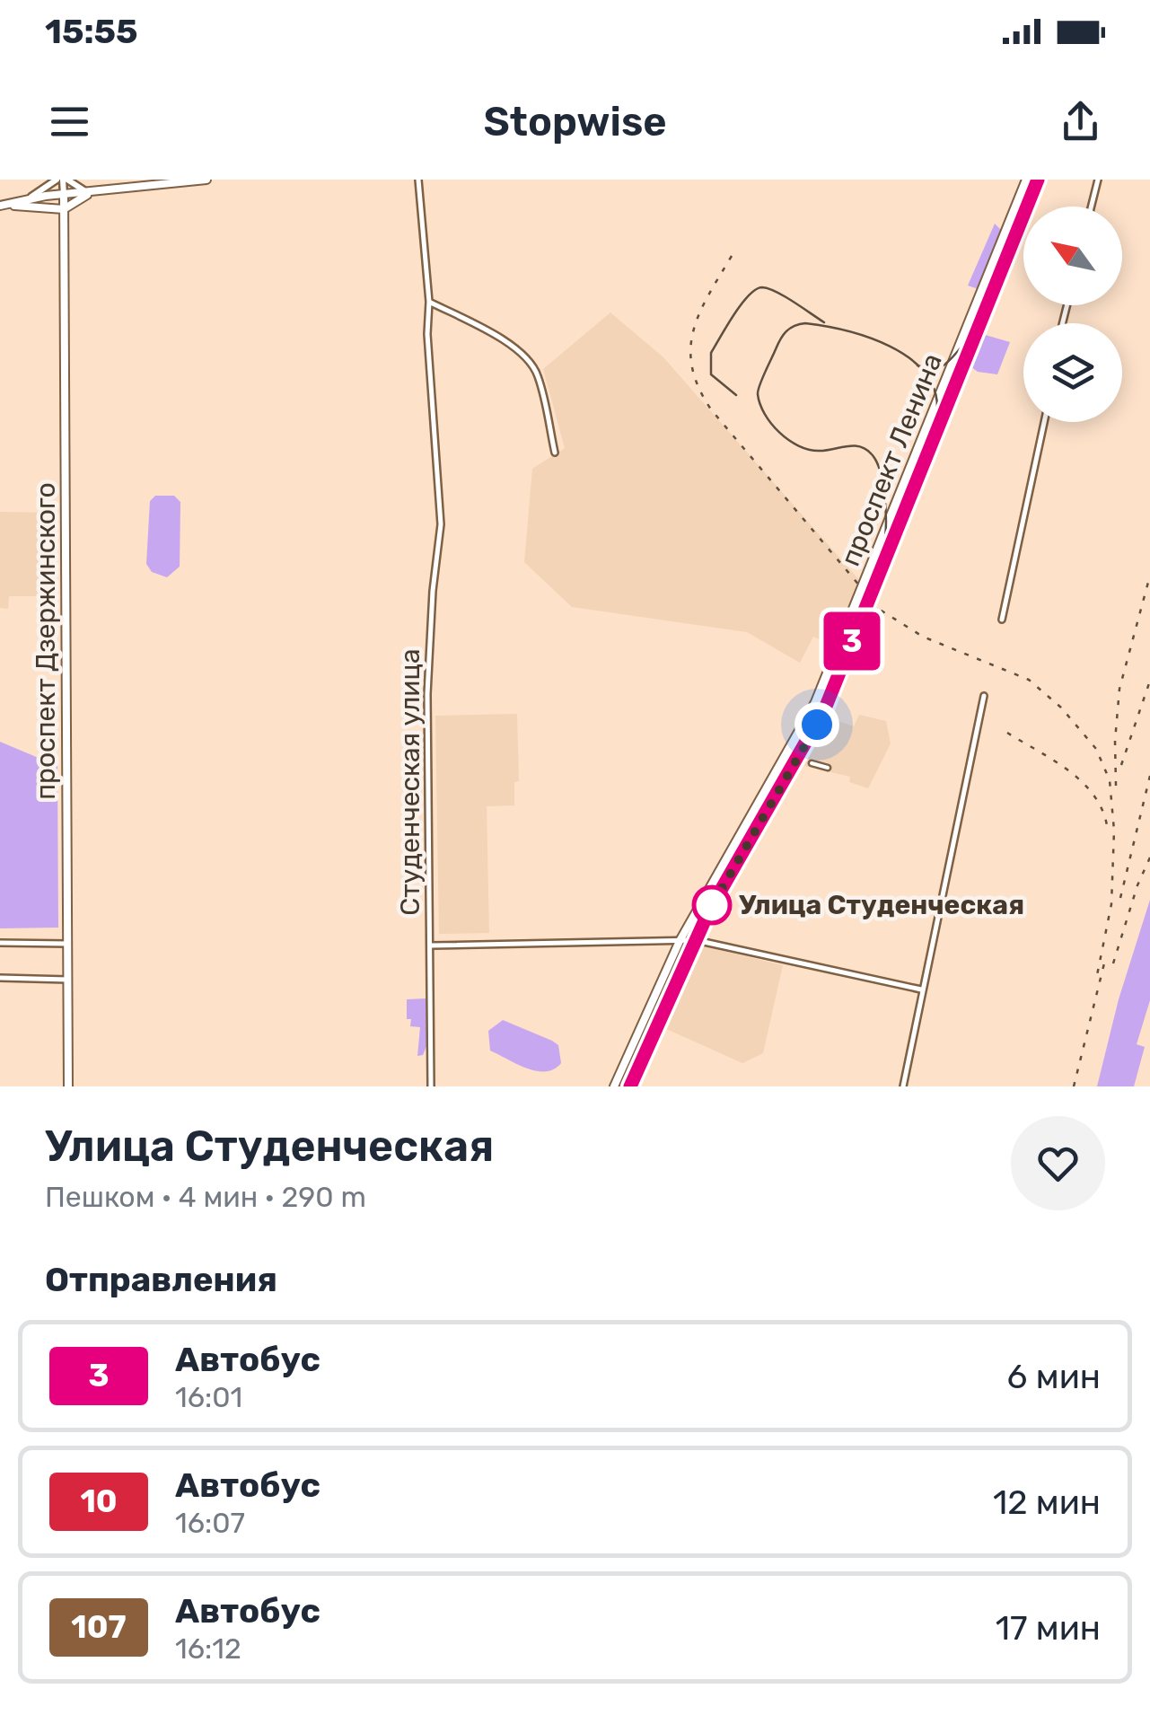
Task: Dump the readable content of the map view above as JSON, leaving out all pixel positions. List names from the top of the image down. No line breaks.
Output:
{"streets":{"main road":["проспект Ленина","проспект Дзержинского"],"street":["Студенческая улица"]},"crossings":[["проспект Ленина","Студенческая улица"]],"places":["Улица Студенческая"],"lines":["bus line 3"],"north":"top left","page":{"status":"15:55","header":"Stopwise","on_map":"3","heading":[["Улица Студенческая","Пешком · 4 мин · 290 m"],"Отправления"],"list":[{"mark":"3","name":"Автобус","note":"16:01","value":"6 мин"},{"mark":"10","name":"Автобус","note":"16:07","value":"12 мин"},{"mark":"107","name":"Автобус","note":"16:12","value":"17 мин"}]}}
